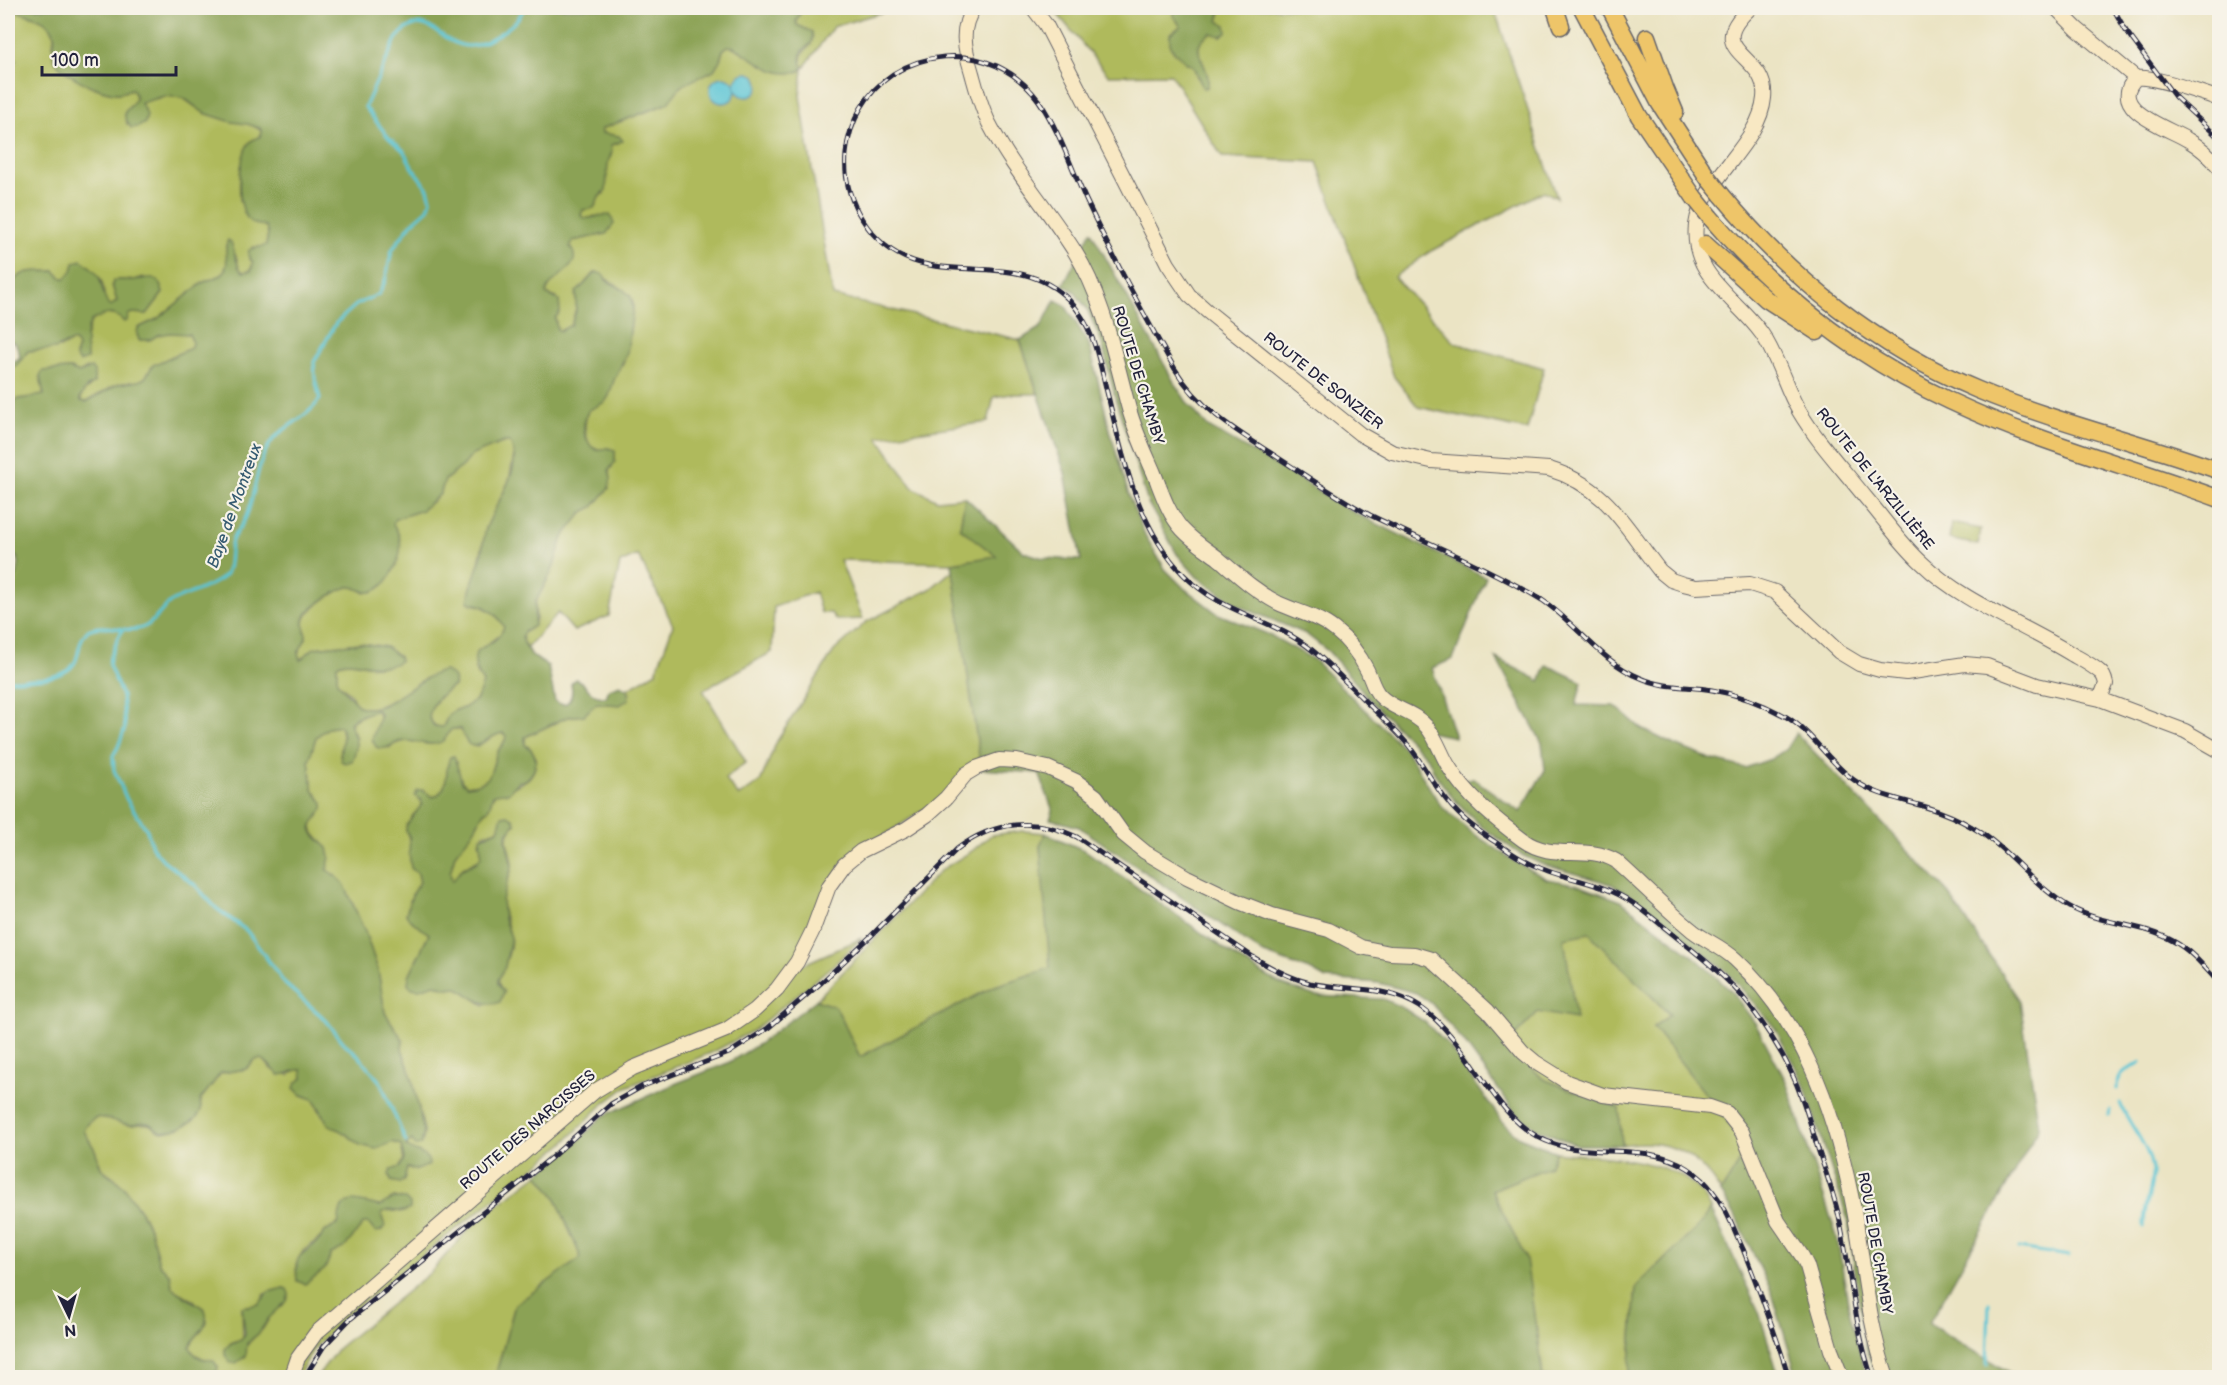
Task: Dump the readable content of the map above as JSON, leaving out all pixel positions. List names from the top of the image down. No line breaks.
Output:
{"streets":{"street":["ROUTE DE CHAMBY","ROUTE DE SONZIER","ROUTE DE L'ARZILLIÈRE","ROUTE DES NARCISSES"]},"crossings":[["ROUTE DE SONZIER","ROUTE DE L'ARZILLIÈRE"]],"water":["Baye de Montreux"],"scale_bar":"100 m","north":"bottom"}
